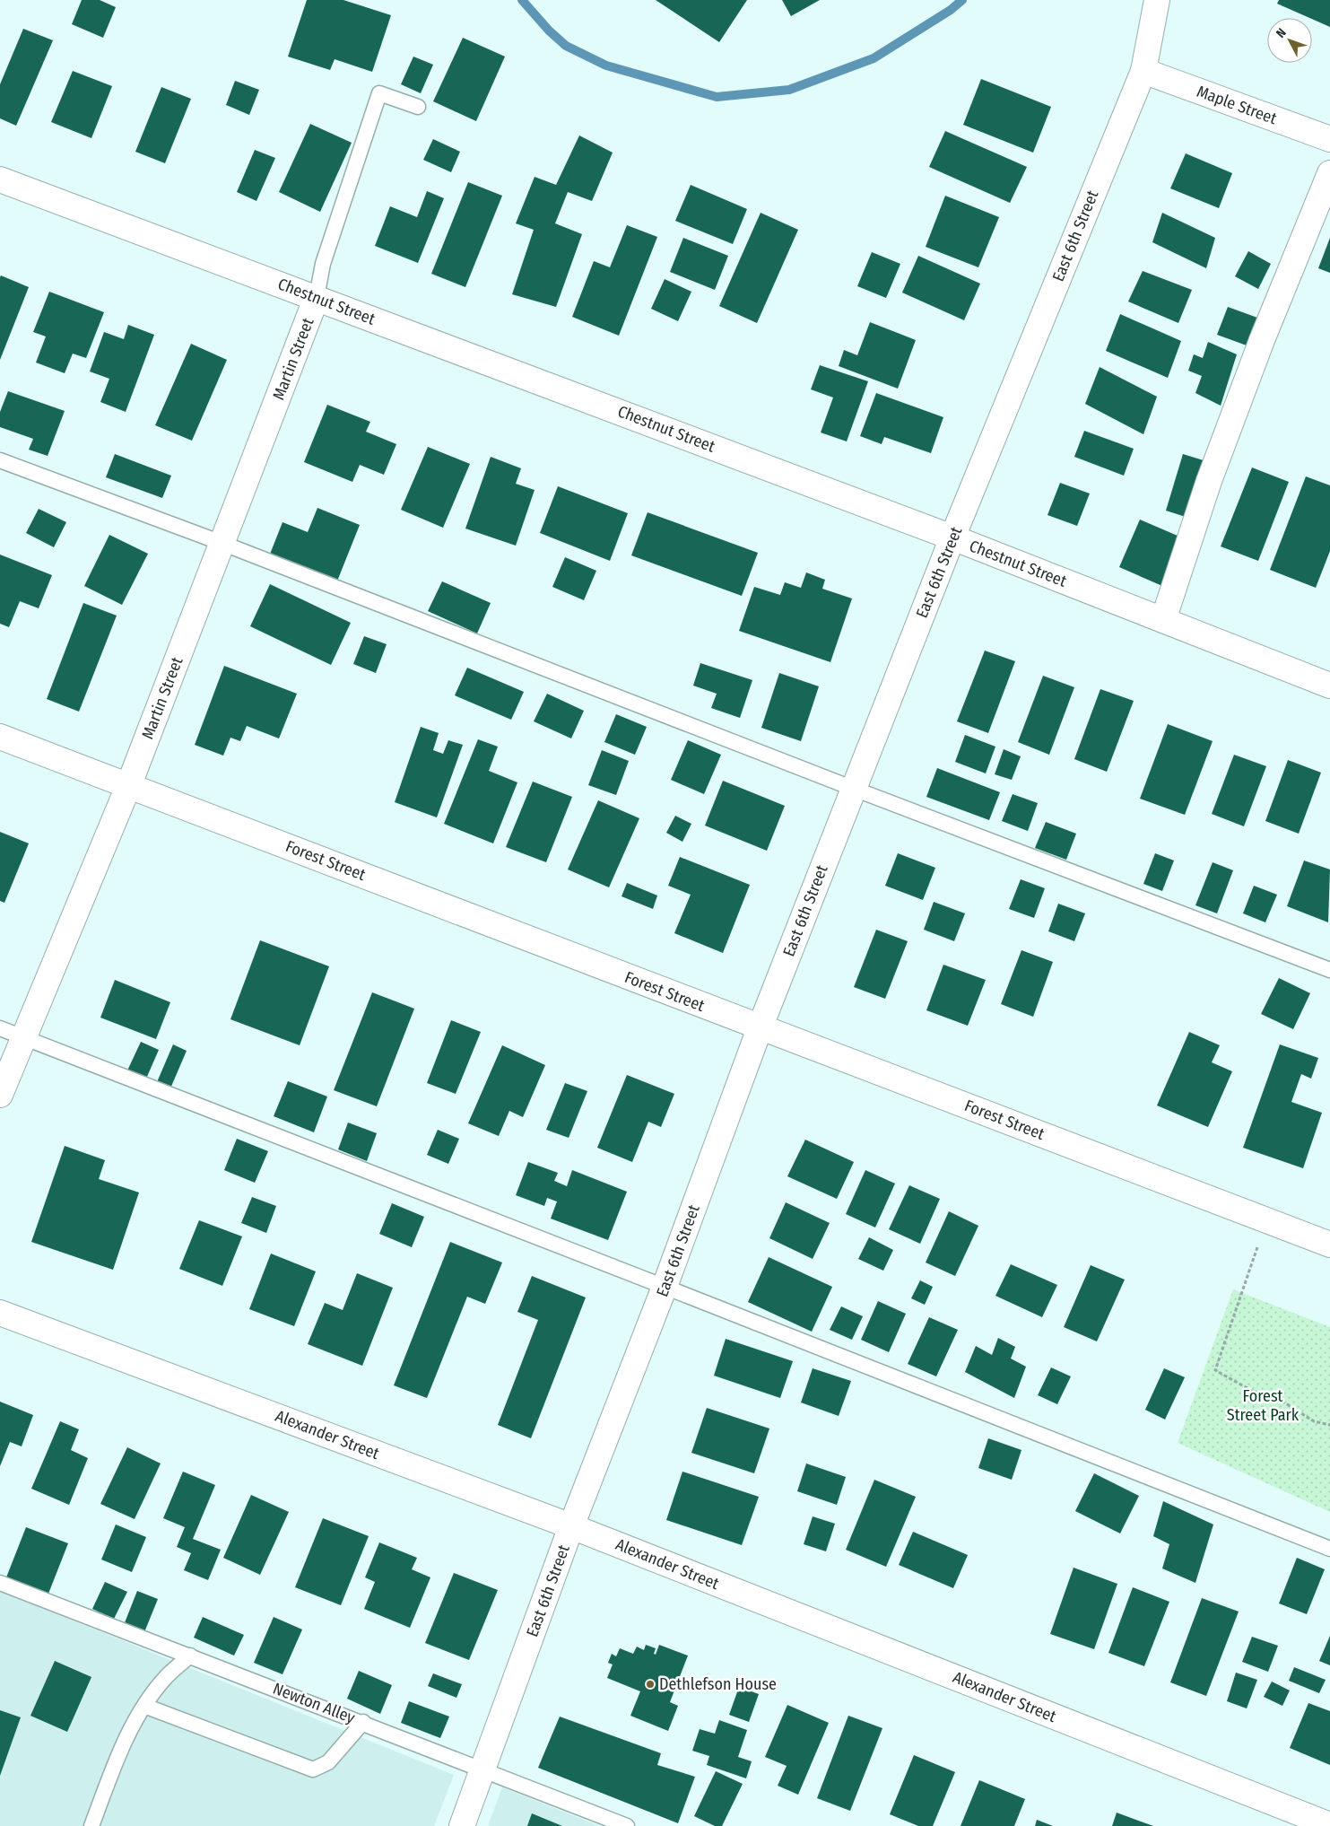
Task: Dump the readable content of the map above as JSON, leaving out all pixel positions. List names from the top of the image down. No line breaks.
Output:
{"streets":{"street":["Maple Street","East 6th Street","Chestnut Street","Martin Street","Forest Street","Alexander Street"],"lane":["Newton Alley"]},"crossings":[["Maple Street","East 6th Street"],["East 6th Street","Chestnut Street"],["East 6th Street","Forest Street"],["East 6th Street","Alexander Street"],["East 6th Street","Newton Alley"],["Chestnut Street","Martin Street"],["Martin Street","Forest Street"]],"parks":["Forest Street Park"],"places":["Dethlefson House"],"north":"top left"}
